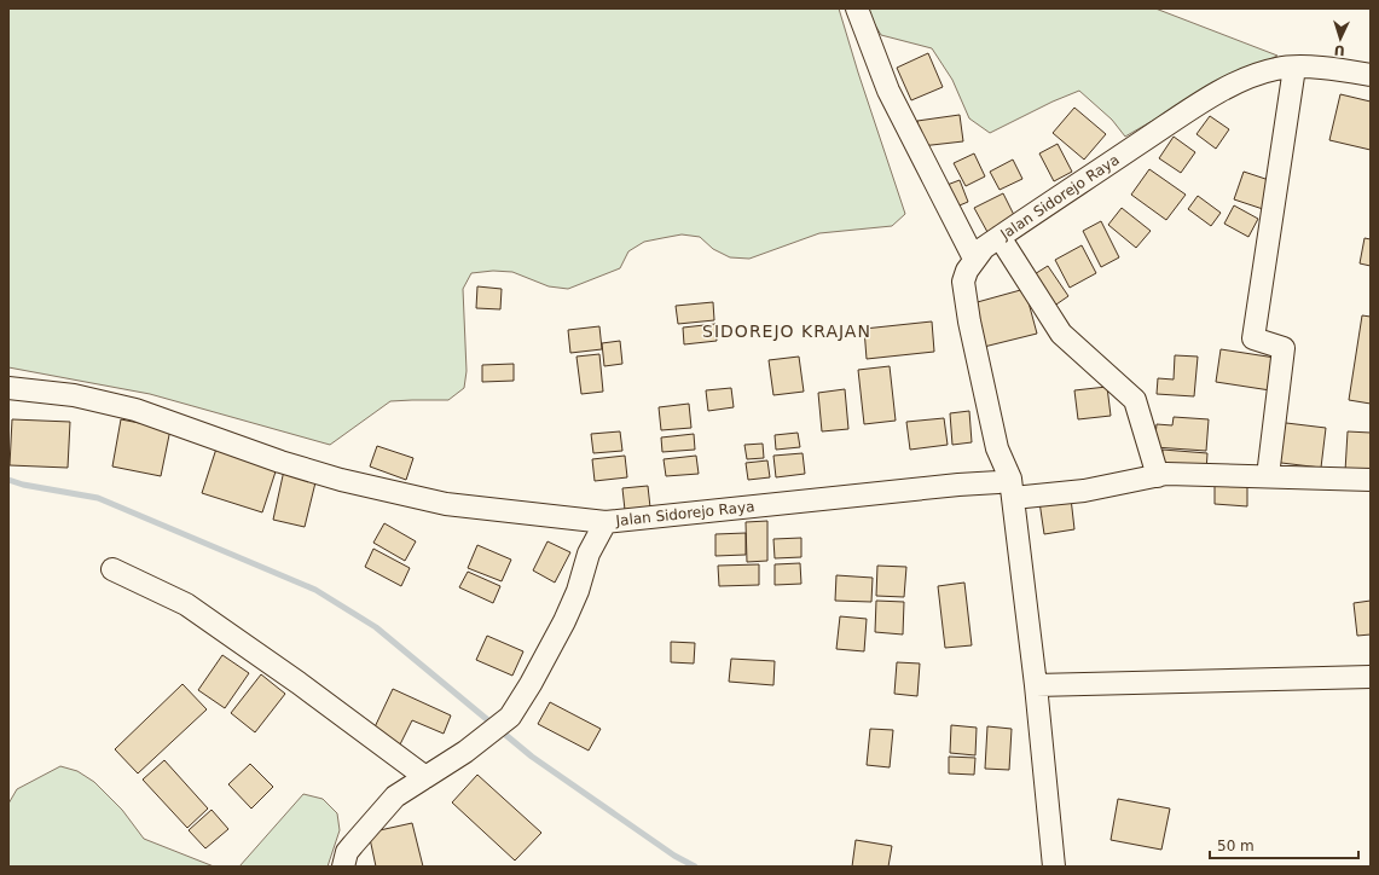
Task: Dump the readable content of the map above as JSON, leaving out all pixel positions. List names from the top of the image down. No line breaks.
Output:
{"streets":{"street":["Jalan Sidorejo Raya"]},"districts":["SIDOREJO KRAJAN"],"scale_bar":"50 m","north":"bottom"}
